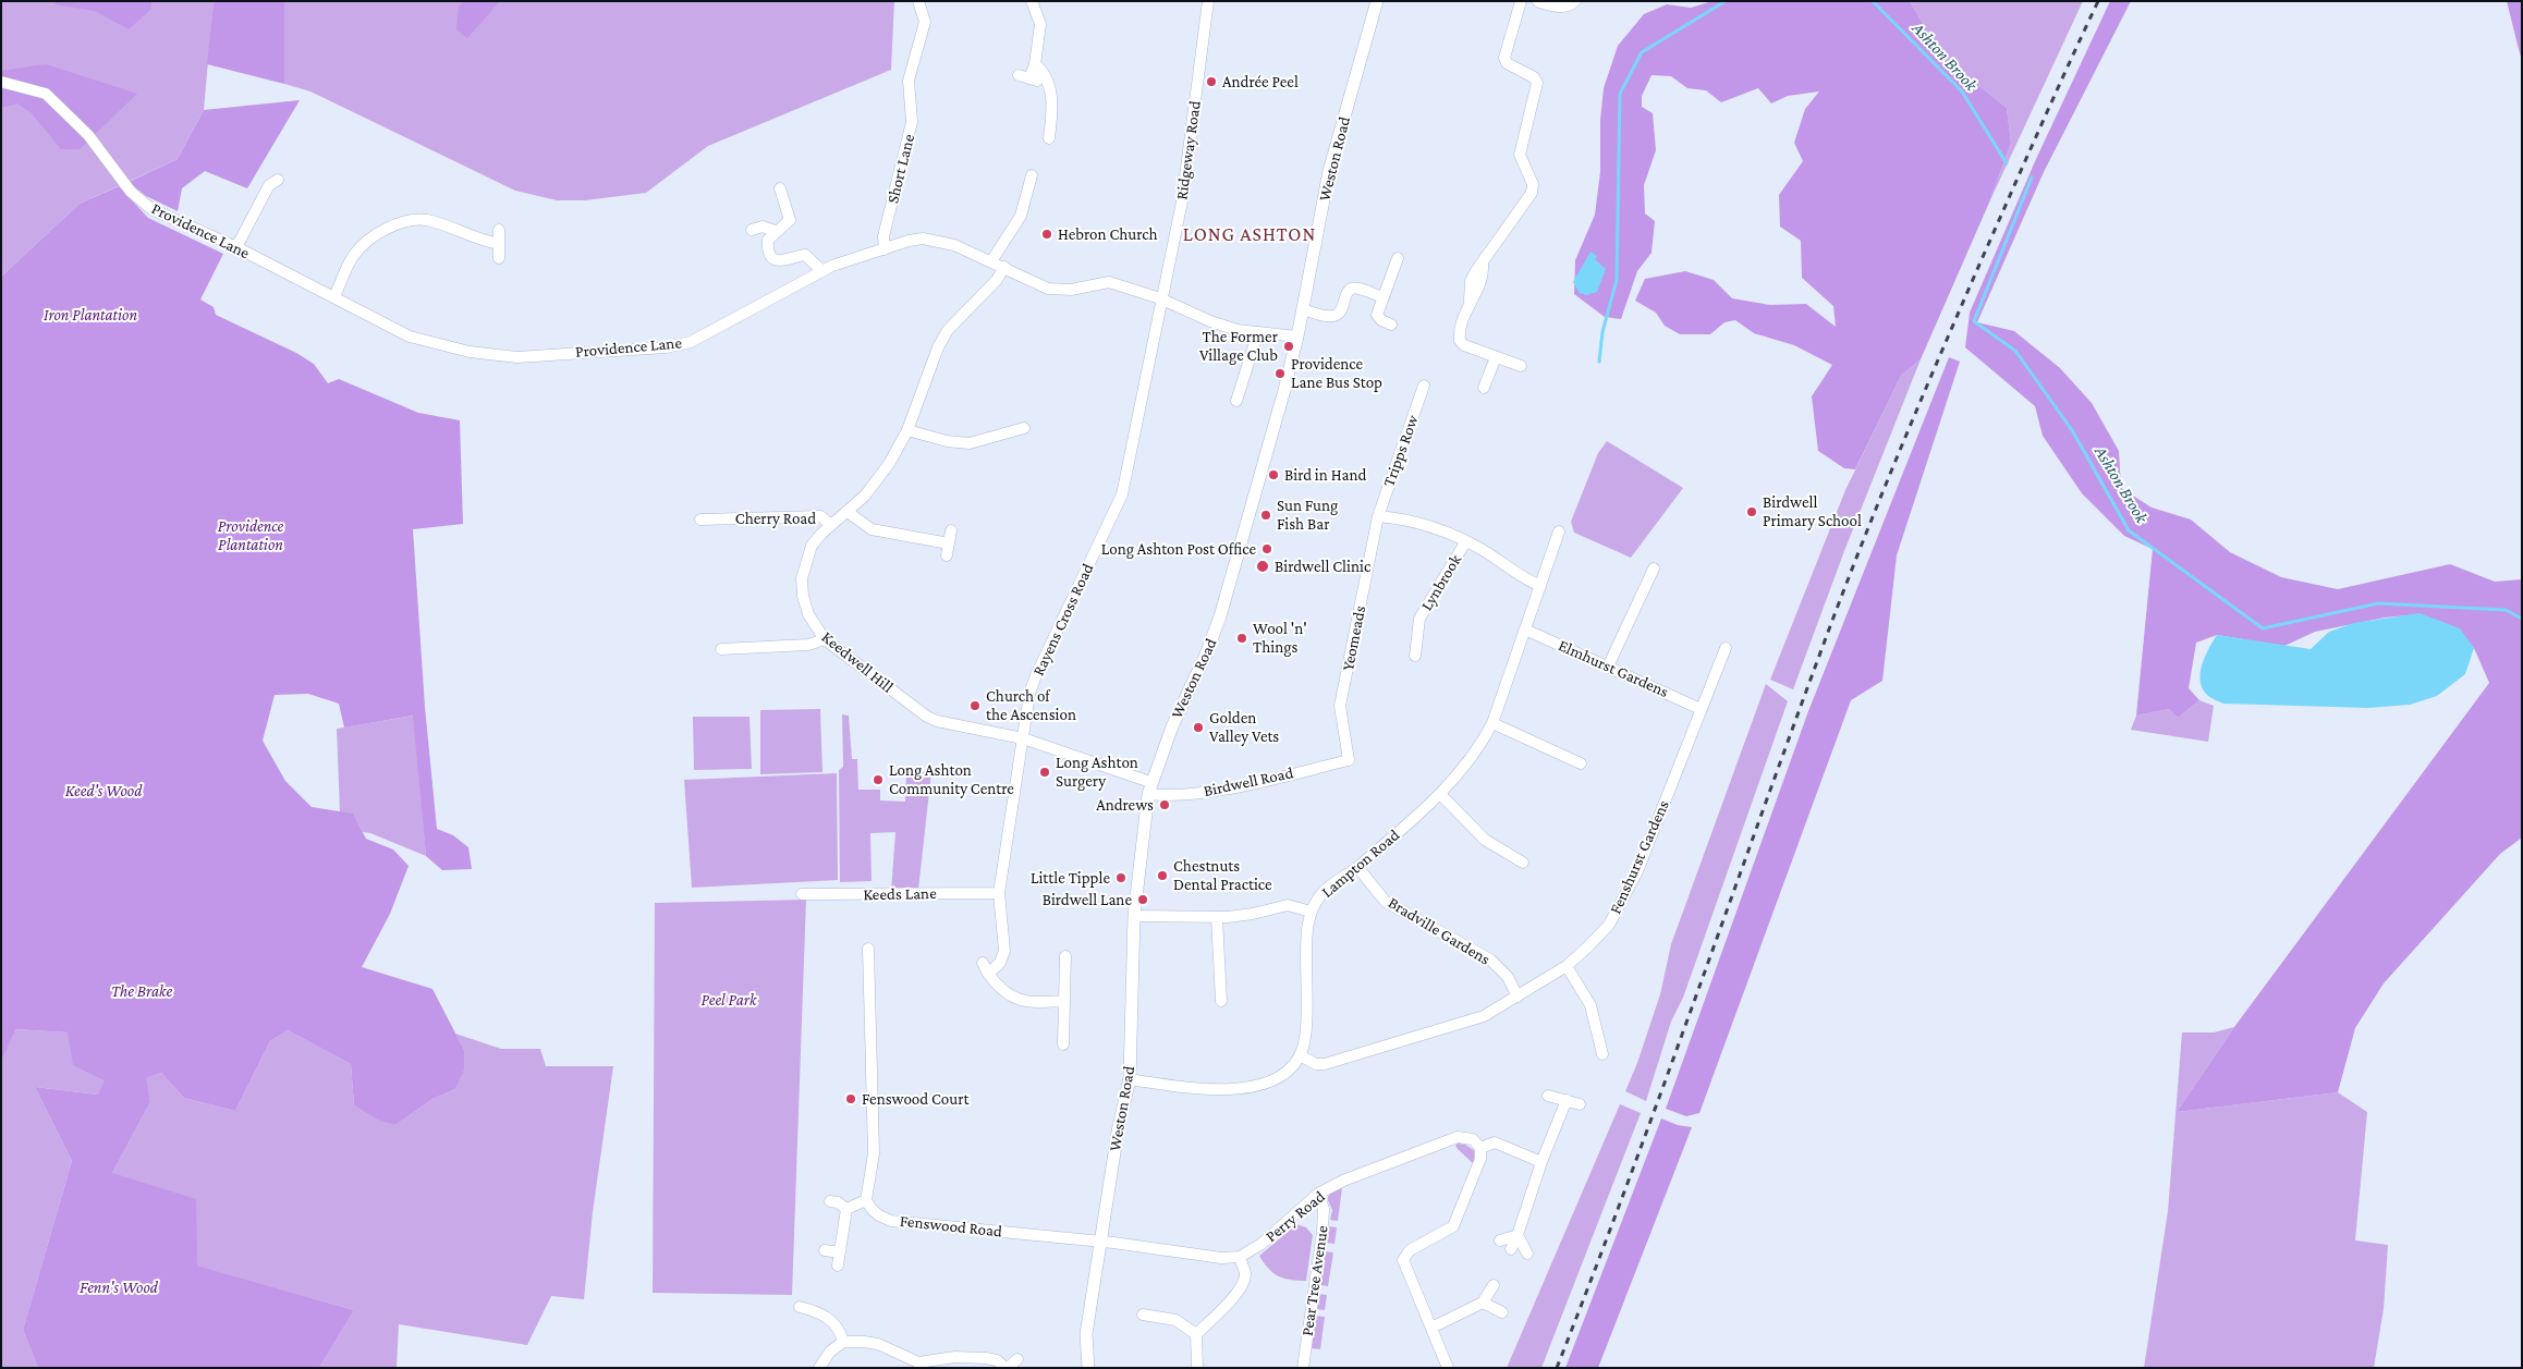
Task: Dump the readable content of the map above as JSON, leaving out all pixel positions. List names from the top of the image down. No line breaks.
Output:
{"streets":{"street":["Ridgeway Road","Weston Road","Short Lane","Providence Lane","Tripps Row","Cherry Road","Lynbrook","Rayens Cross Road","Yeomeads","Keedwell Hill","Elmhurst Gardens","Birdwell Road","Fenshurst Gardens","Lampton Road","Keeds Lane","Bradville Gardens","Perry Road","Fenswood Road","Pear Tree Avenue"]},"crossings":[["Ridgeway Road","Providence Lane"],["Ridgeway Road","Rayens Cross Road"],["Weston Road","Providence Lane"],["Weston Road","Keedwell Hill"],["Weston Road","Birdwell Road"],["Weston Road","Perry Road"],["Weston Road","Fenswood Road"],["Short Lane","Providence Lane"],["Providence Lane","Rayens Cross Road"],["Providence Lane","Keedwell Hill"],["Tripps Row","Lynbrook"],["Tripps Row","Yeomeads"],["Cherry Road","Keedwell Hill"],["Lynbrook","Yeomeads"],["Lynbrook","Lampton Road"],["Rayens Cross Road","Keedwell Hill"],["Rayens Cross Road","Keeds Lane"],["Yeomeads","Birdwell Road"],["Keedwell Hill","Birdwell Road"],["Elmhurst Gardens","Fenshurst Gardens"],["Elmhurst Gardens","Lampton Road"],["Fenshurst Gardens","Lampton Road"],["Fenshurst Gardens","Bradville Gardens"],["Lampton Road","Bradville Gardens"],["Perry Road","Fenswood Road"],["Perry Road","Pear Tree Avenue"]],"districts":["LONG ASHTON"],"water":["Ashton Brook"],"parks":["Iron Plantation","Providence Plantation","Keed's Wood","The Brake","Peel Park","Fenn's Wood"],"places":["Andrée Peel","Hebron Church","The Former Village Club","Providence Lane Bus Stop","Bird in Hand","Birdwell Primary School","Sun Fung Fish Bar","Long Ashton Post Office","Birdwell Clinic","Wool 'n' Things","Church of the Ascension","Golden Valley Vets","Long Ashton Surgery","Long Ashton Community Centre","Andrews","Chestnuts Dental Practice","Little Tipple","Birdwell Lane","Fenswood Court"]}
